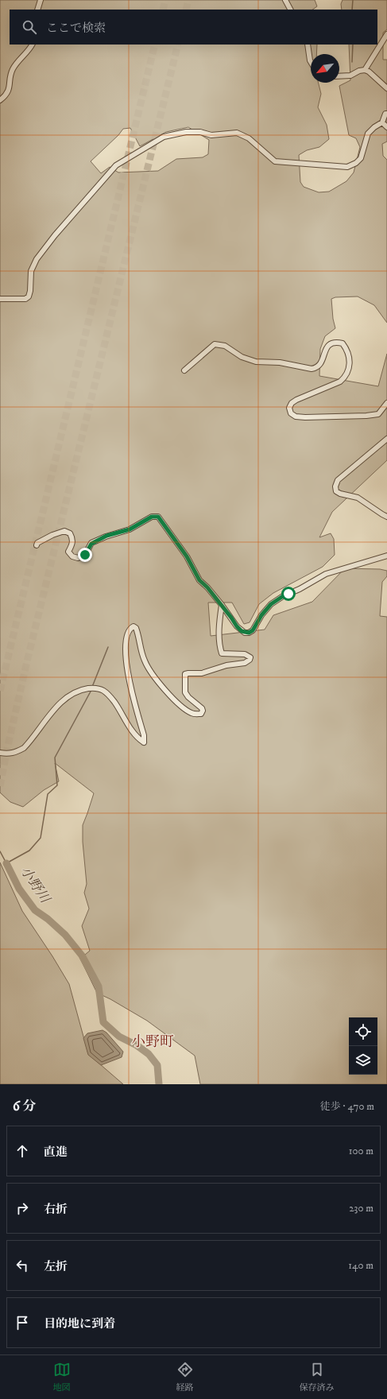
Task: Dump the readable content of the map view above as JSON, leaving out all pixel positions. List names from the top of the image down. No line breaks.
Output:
{"districts":["小野町"],"water":["小野川"],"north":"bottom left","page":{"search":"ここで検索","heading":["6 分","徒歩 · 470 m"],"list":[["直進","100 m"],["右折","230 m"],["左折","140 m"],"目的地に到着"],"nav":["地図","経路","保存済み"]}}
